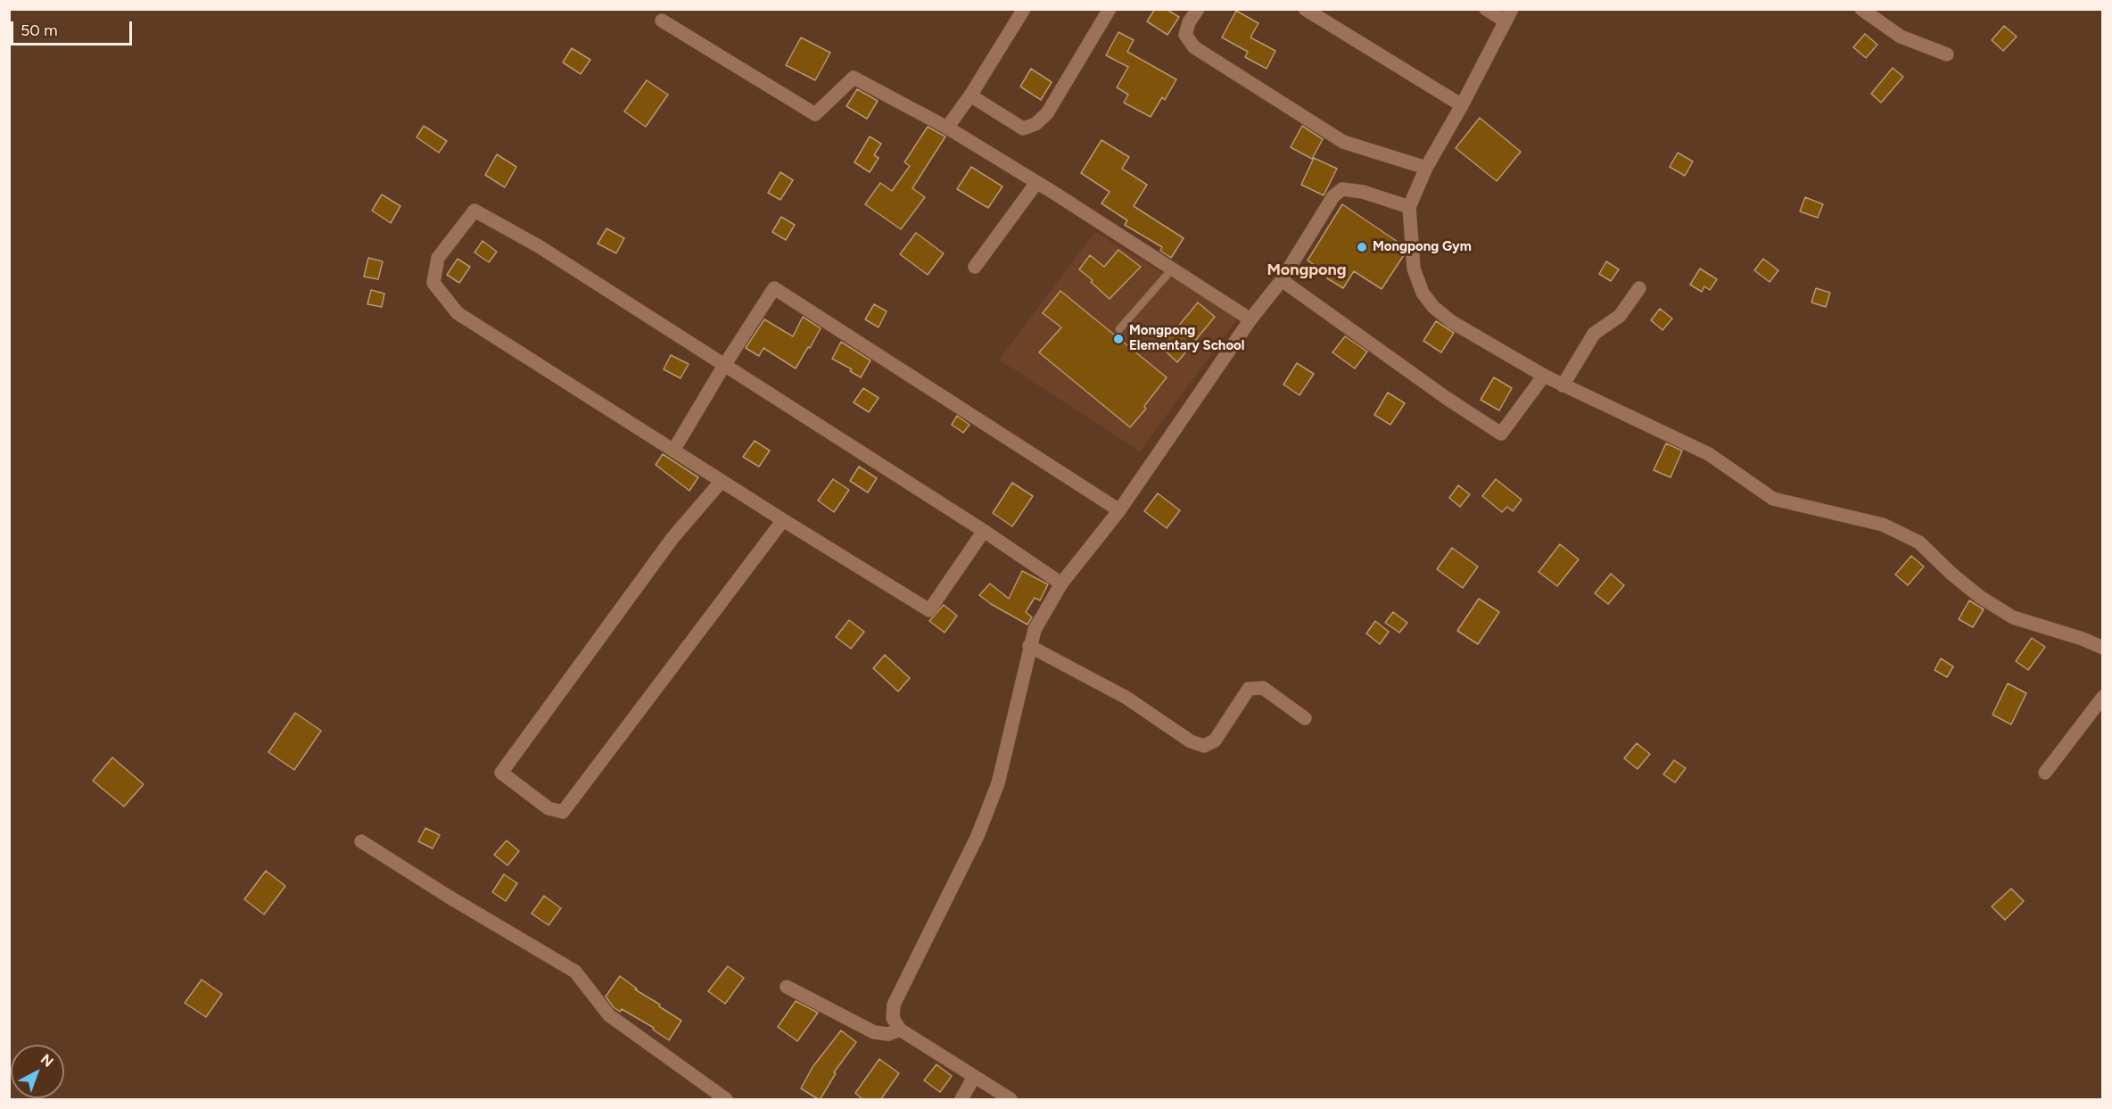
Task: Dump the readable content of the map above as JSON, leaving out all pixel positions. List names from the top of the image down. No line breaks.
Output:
{"districts":["Mongpong"],"places":["Mongpong Gym","Mongpong Elementary School"],"scale_bar":"50 m","north":"top right"}
